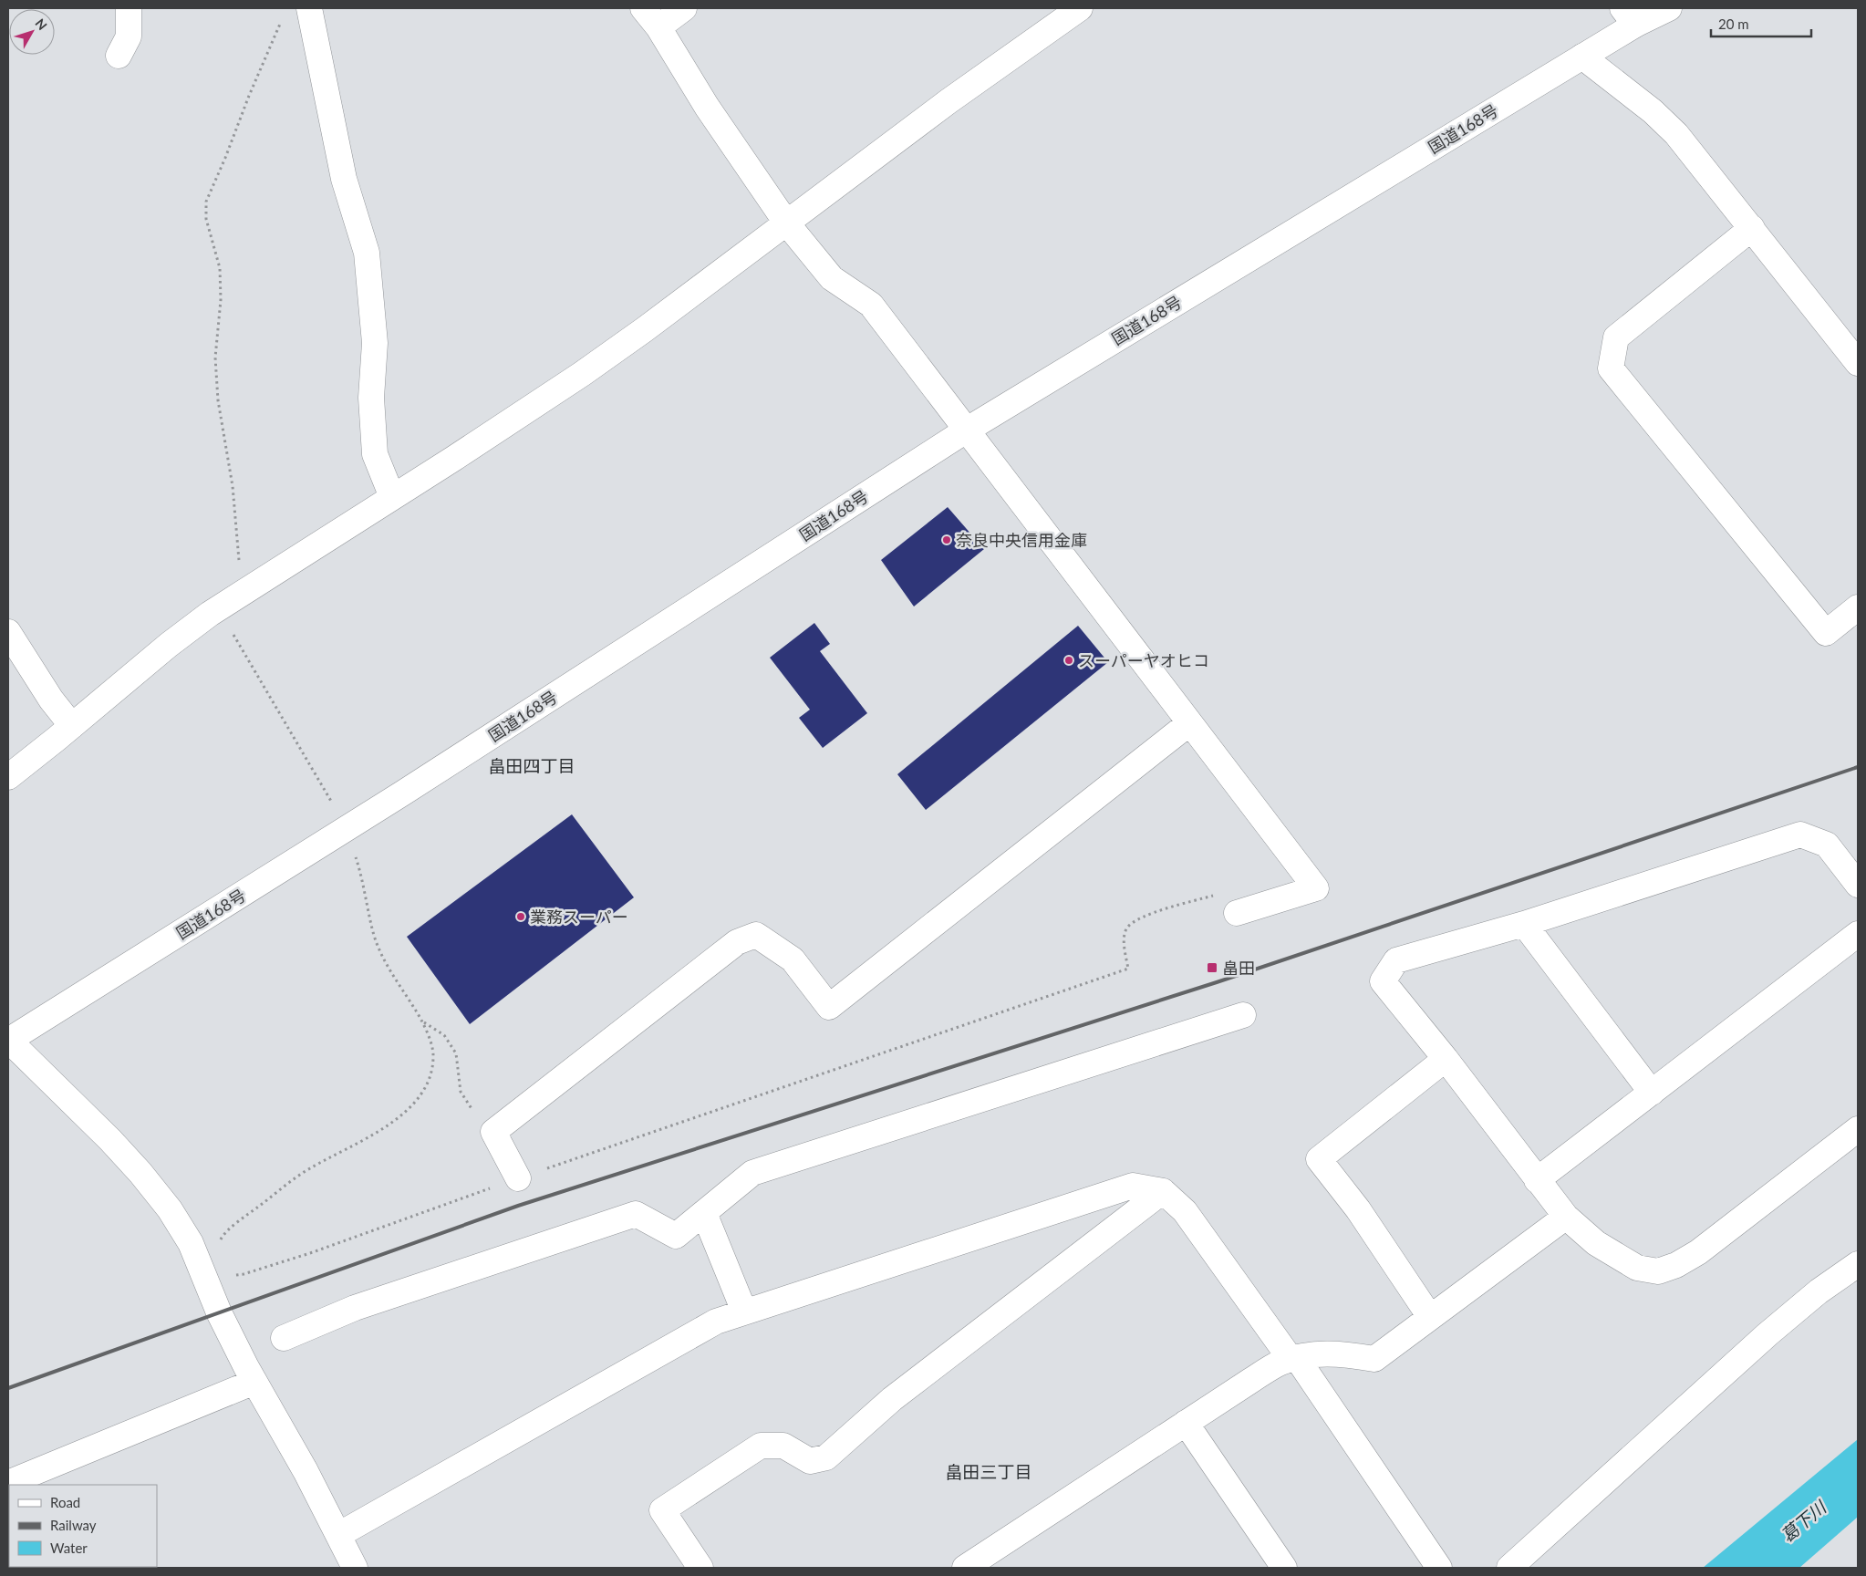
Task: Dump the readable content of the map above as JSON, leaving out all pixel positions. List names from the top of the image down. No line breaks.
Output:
{"streets":{"main road":["国道168号"]},"districts":["畠田四丁目","畠田三丁目"],"water":["葛下川"],"places":{"other":["奈良中央信用金庫","スーパーヤオヒコ","業務スーパー"],"transit":["畠田"]},"legend":["Road","Railway","Water"],"scale_bar":"20 m","north":"top right"}
